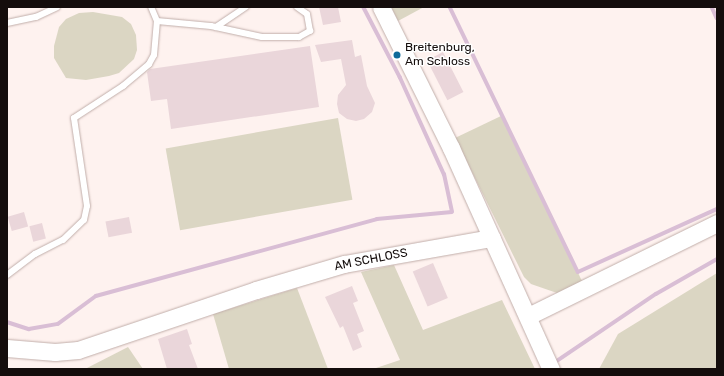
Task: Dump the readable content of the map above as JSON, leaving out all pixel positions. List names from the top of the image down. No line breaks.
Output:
{"streets":{"main road":["AM SCHLOSS"]},"places":["Breitenburg, Am Schloss"]}
